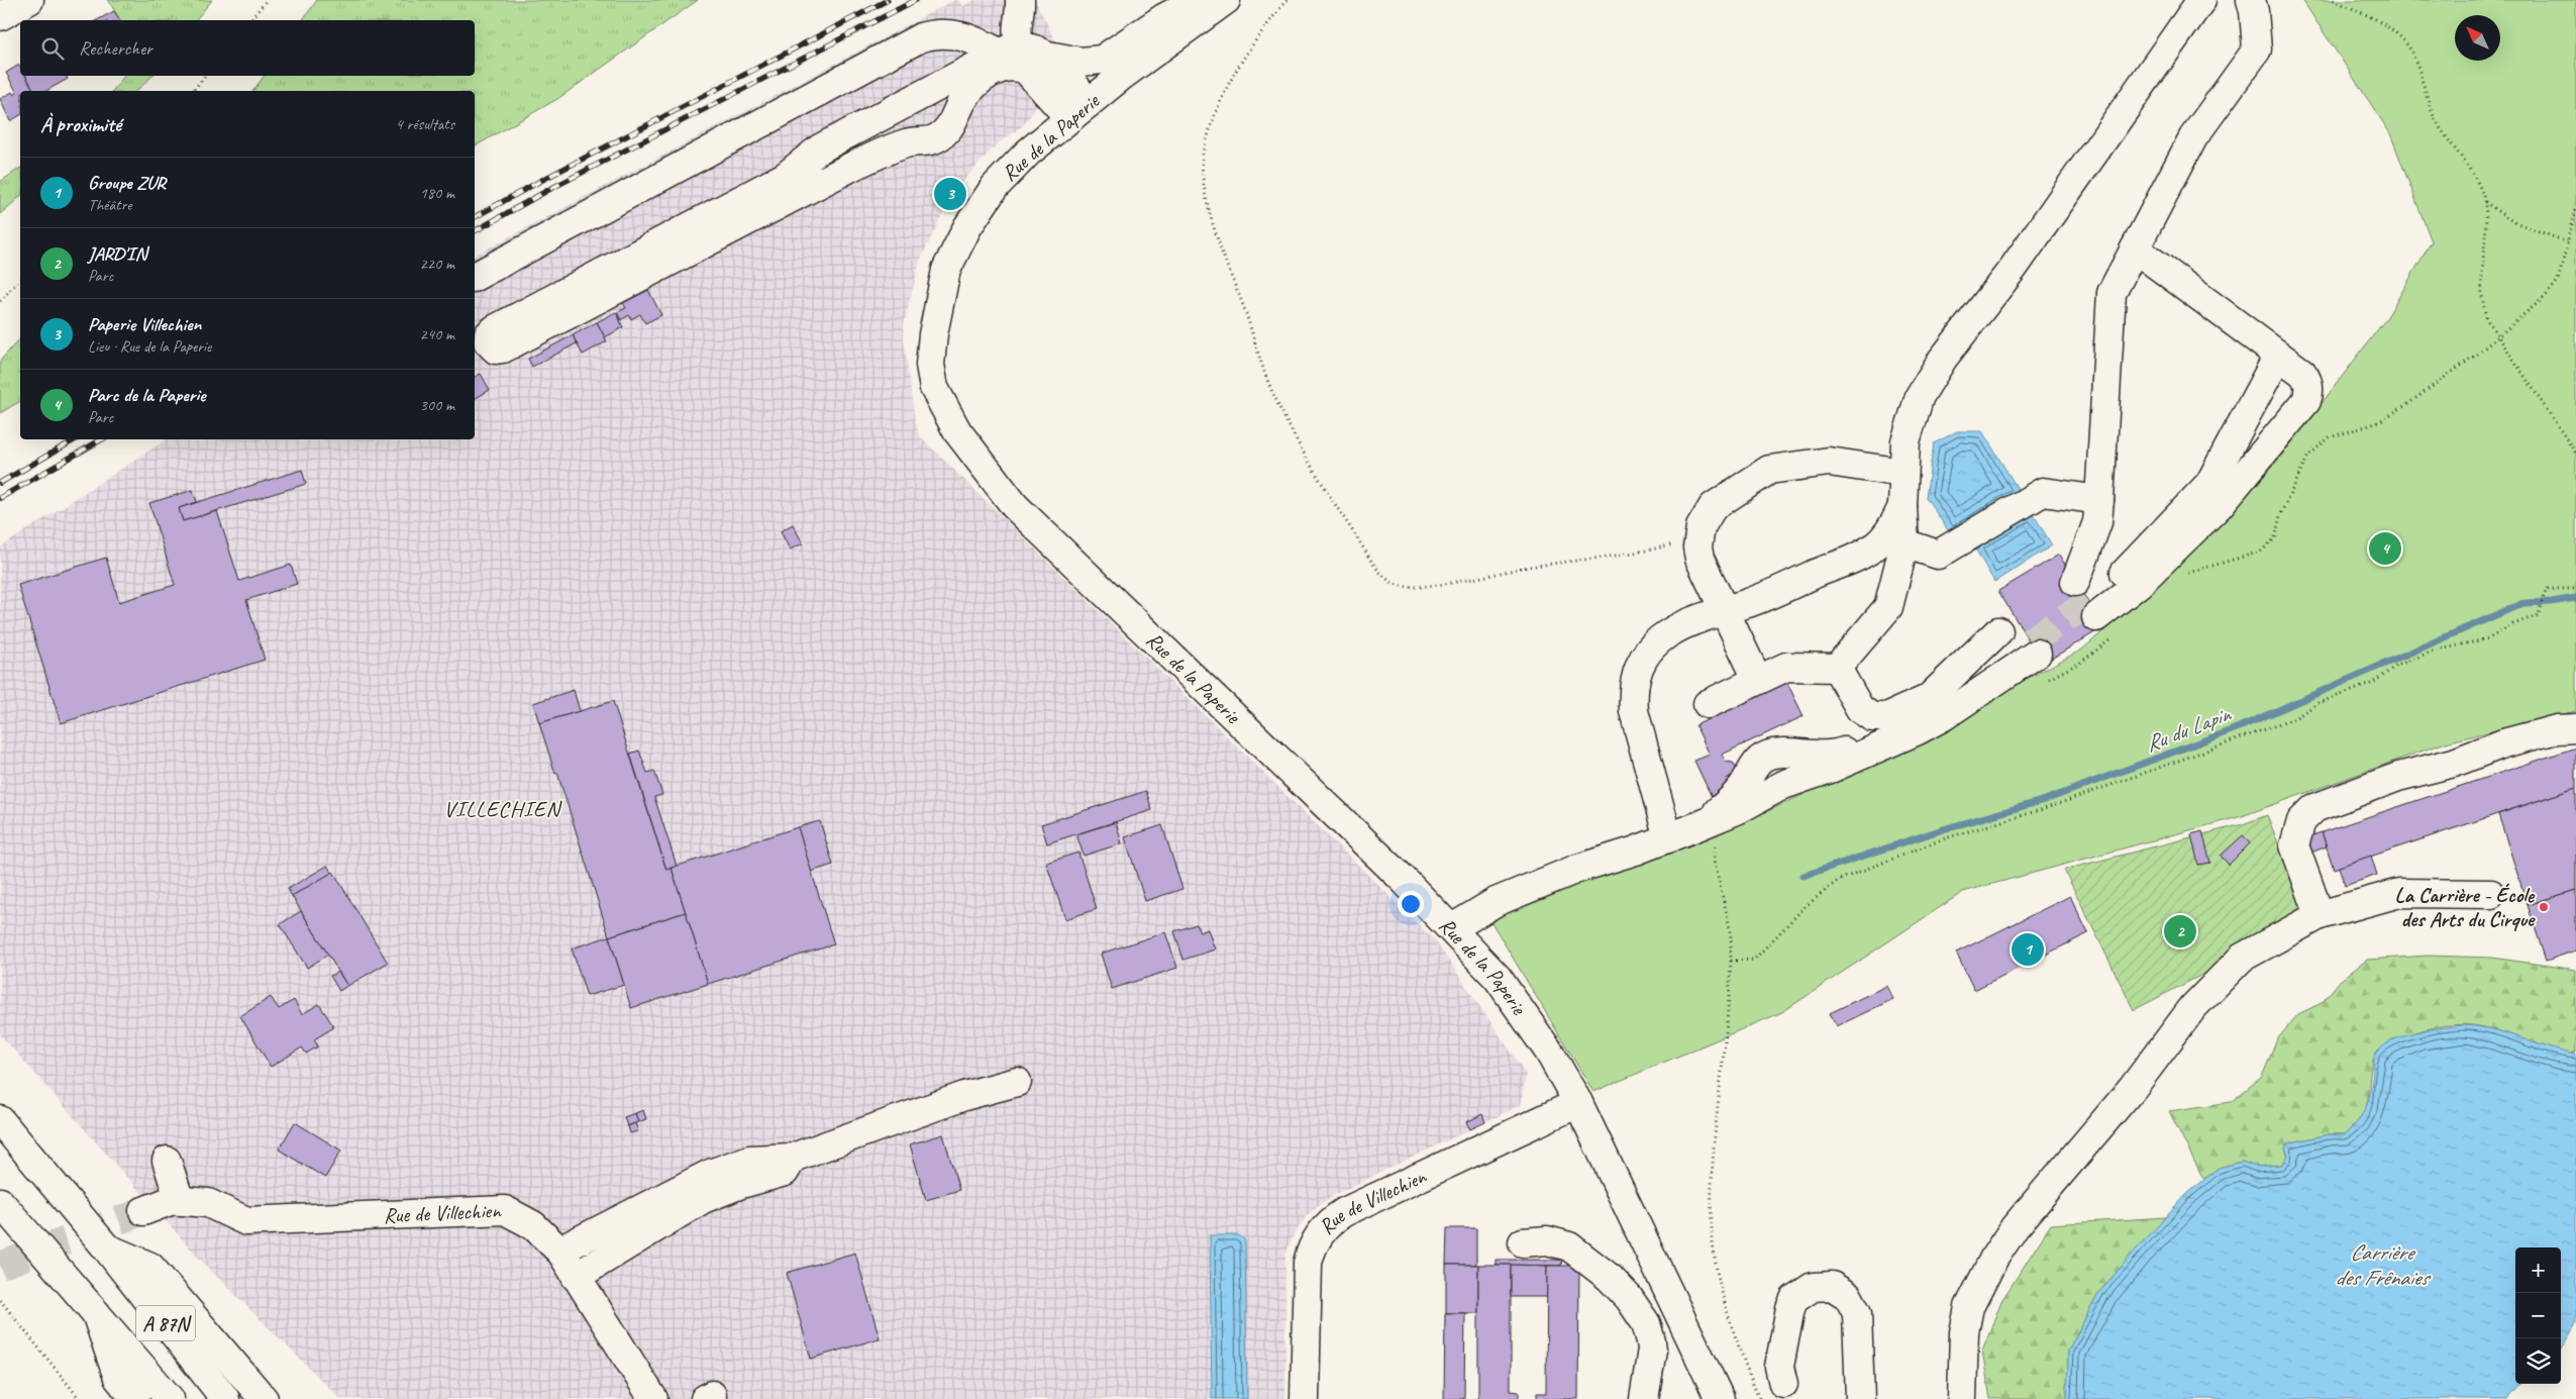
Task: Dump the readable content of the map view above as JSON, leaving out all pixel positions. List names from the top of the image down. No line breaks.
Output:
{"streets":{"main road":["Rue de la Paperie","Rue de Villechien","A 87N"]},"crossings":[["Rue de la Paperie","Rue de Villechien"]],"districts":["VILLECHIEN"],"water":["Ru du Lapin","Carrière des Frênaies"],"places":["La Carrière - École des Arts du Cirque"],"north":"top left","page":{"search":"Rechercher","heading":["À proximité","4 résultats"],"list":[{"mark":"1","name":"Groupe ZUR","note":"Théâtre","value":"180 m"},{"mark":"2","name":"JARD'IN","note":"Parc","value":"220 m"},{"mark":"3","name":"Paperie Villechien","note":"Lieu · Rue de la Paperie","value":"240 m"},{"mark":"4","name":"Parc de la Paperie","note":"Parc","value":"300 m"}],"pins":["3","4","2","1"],"map_buttons":["+","−"]}}
